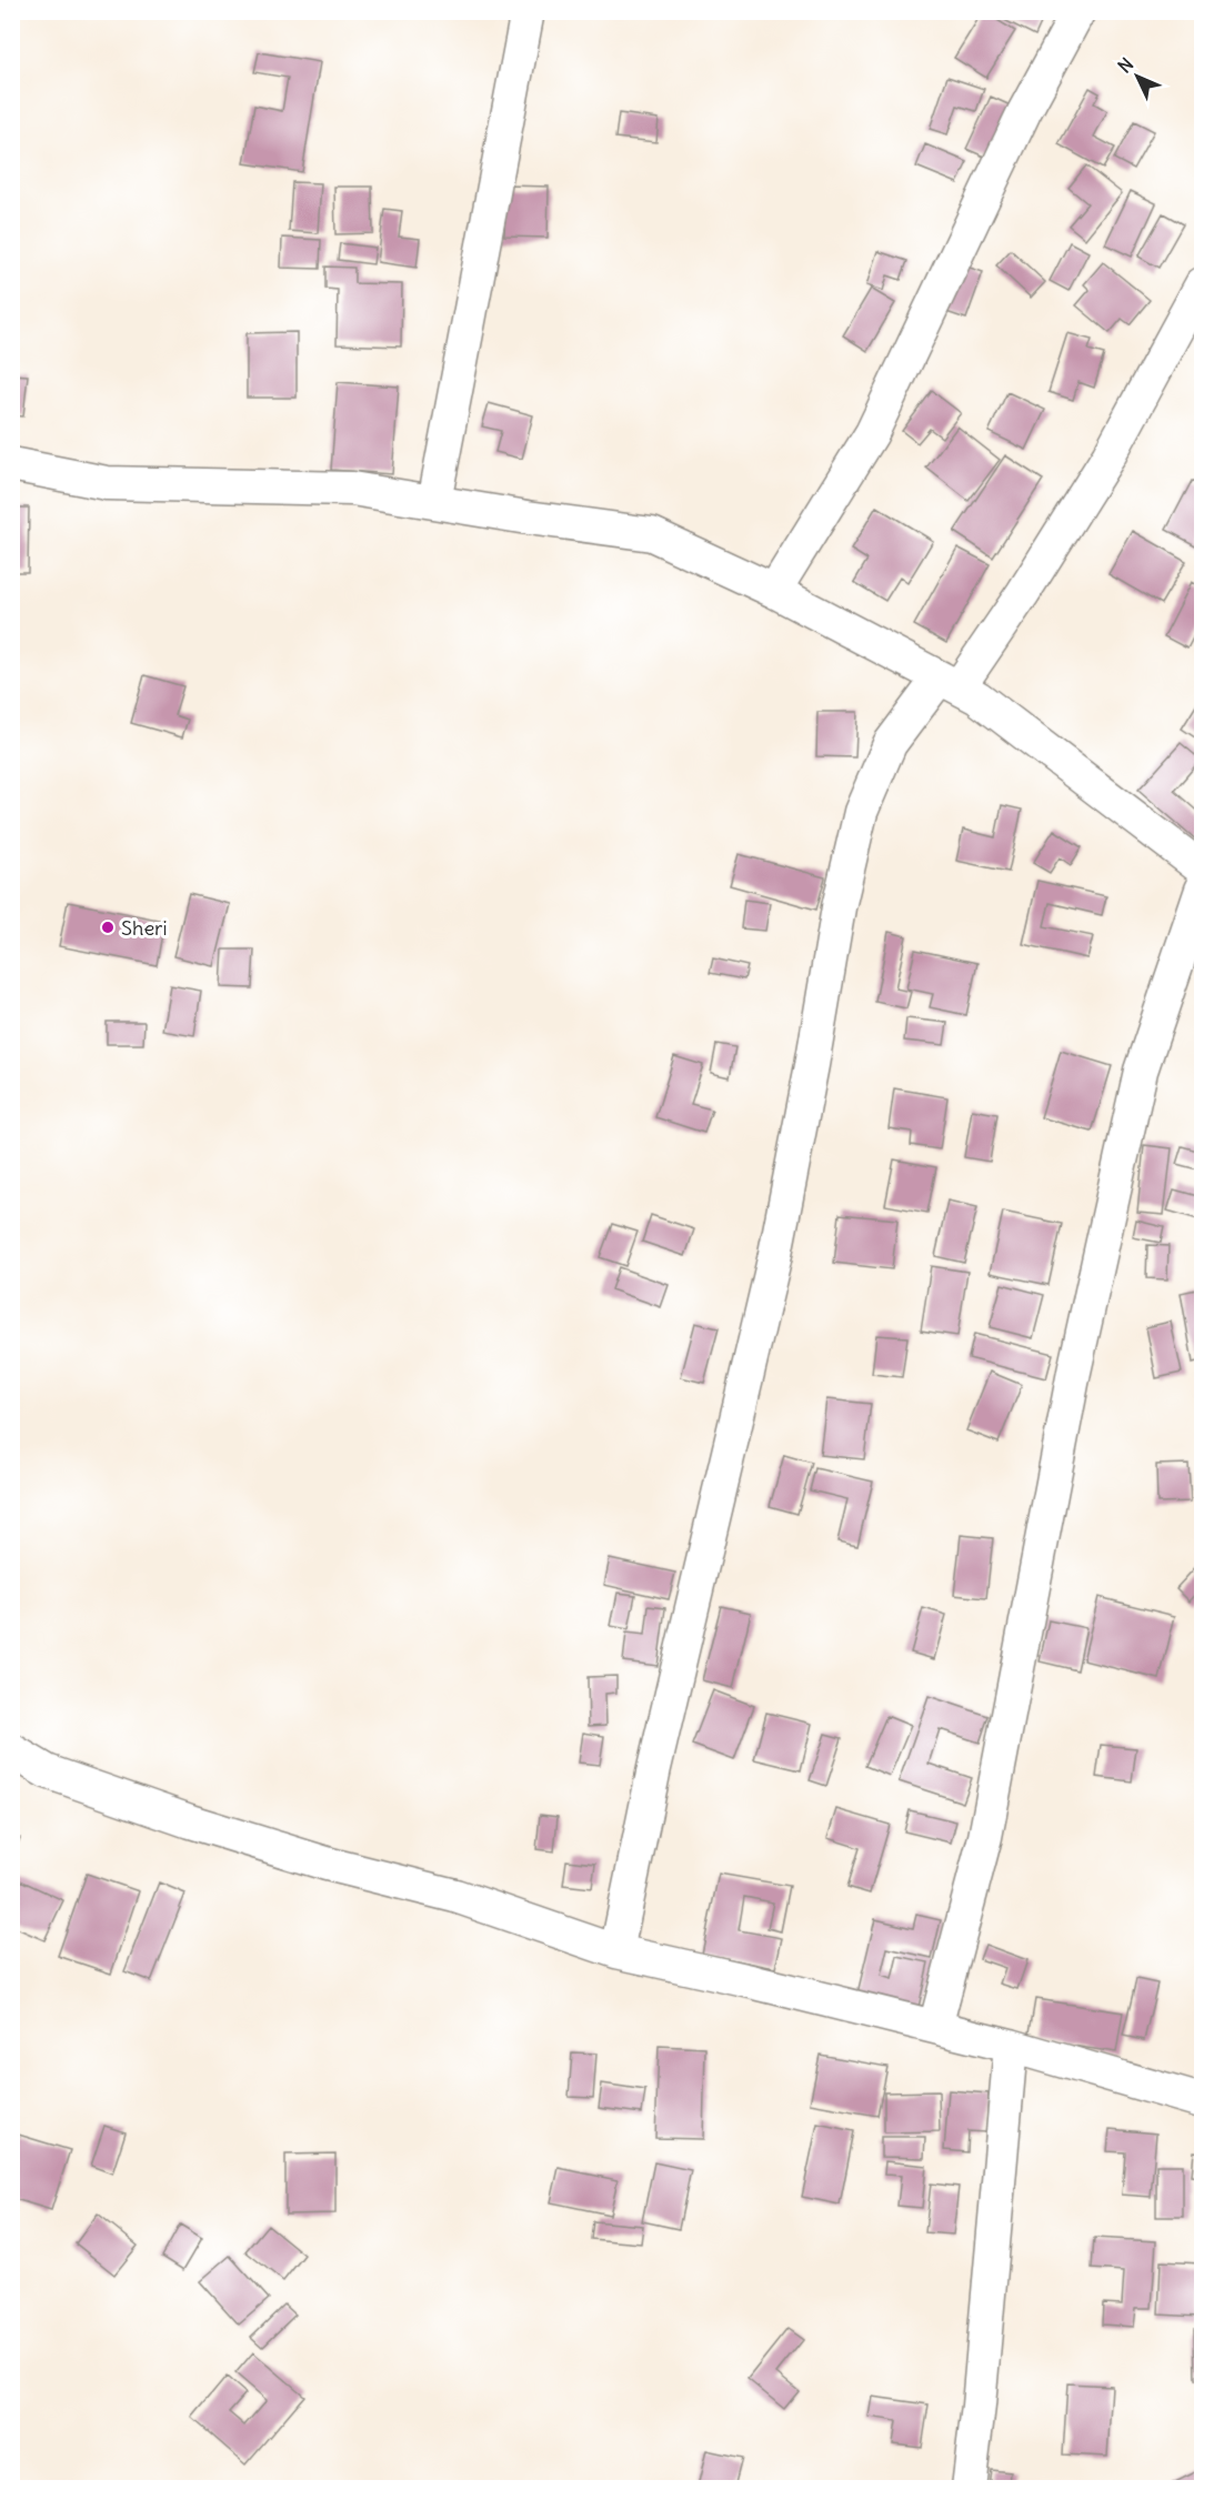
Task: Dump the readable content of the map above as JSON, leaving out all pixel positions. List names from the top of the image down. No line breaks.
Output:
{"places":["Sheri"],"north":"top left"}
